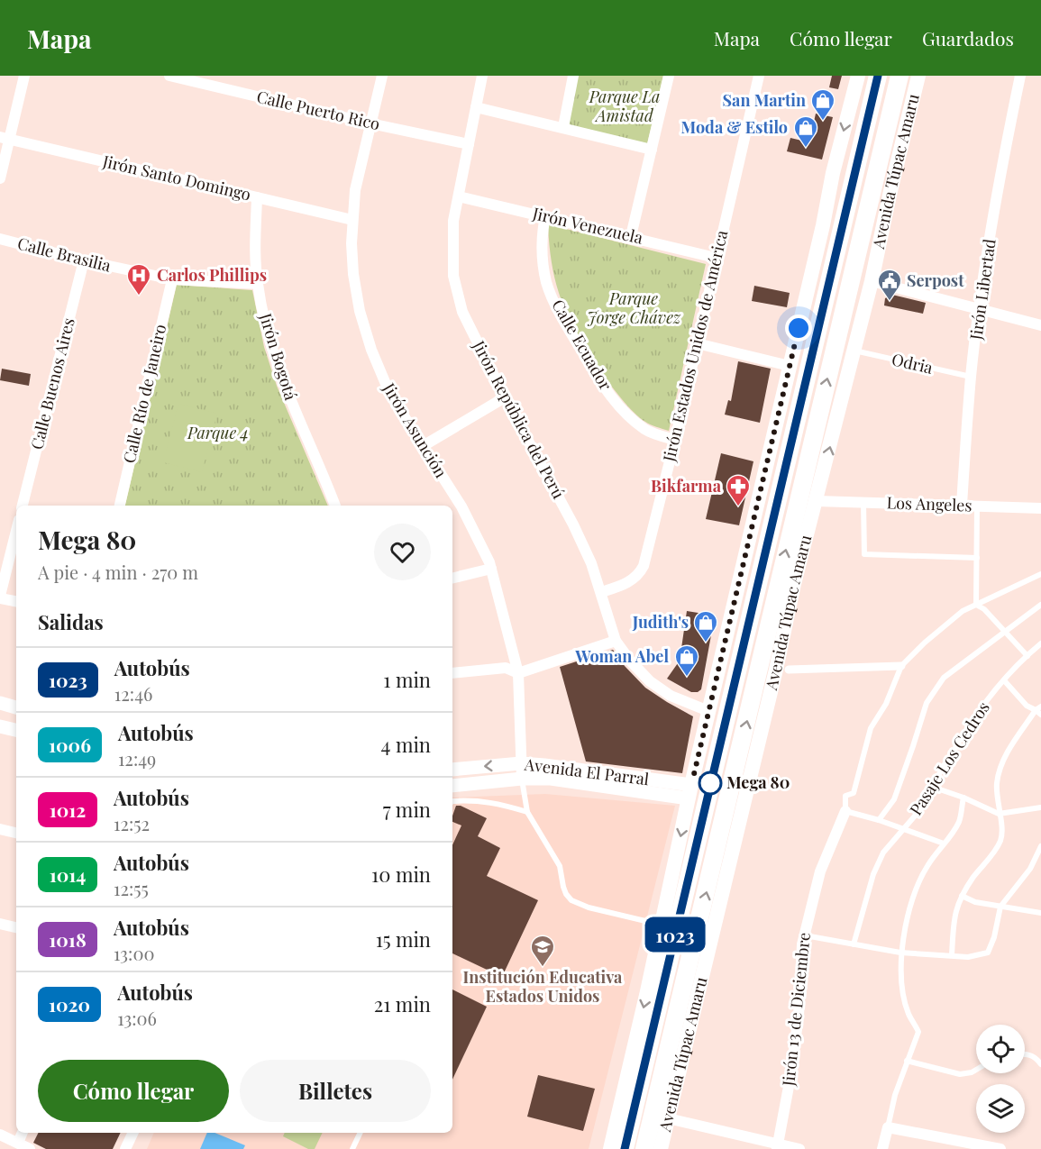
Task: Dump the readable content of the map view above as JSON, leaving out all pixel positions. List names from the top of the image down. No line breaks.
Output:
{"streets":{"highway":["Avenida Túpac Amaru"],"street":["Calle Puerto Rico","Jirón Santo Domingo","Jirón Venezuela","Calle Brasilia","Jirón Libertad","Calle Ecuador","Jirón Estados Unidos de América","Jirón Bogotá","Calle Buenos Aires","Calle Río de Janeiro","Jirón República del Perú","Jirón Asunción","Los Angeles","Avenida El Parral","Jirón 13 de Diciembre"],"lane":["Odria","Pasaje Los Cedros"]},"crossings":[["Calle Puerto Rico","Jirón República del Perú"],["Calle Puerto Rico","Jirón Asunción"],["Avenida Túpac Amaru","Odria"],["Avenida Túpac Amaru","Los Angeles"],["Jirón Santo Domingo","Jirón Bogotá"],["Jirón Santo Domingo","Jirón Asunción"],["Jirón Venezuela","Calle Ecuador"],["Jirón Venezuela","Jirón Estados Unidos de América"],["Jirón Venezuela","Jirón República del Perú"],["Calle Brasilia","Jirón Bogotá"],["Calle Brasilia","Calle Buenos Aires"],["Calle Brasilia","Calle Río de Janeiro"],["Jirón Libertad","Odria"],["Jirón Libertad","Los Angeles"],["Calle Ecuador","Jirón Estados Unidos de América"],["Jirón Estados Unidos de América","Jirón República del Perú"],["Jirón Asunción","Avenida El Parral"]],"parks":["Parque La Amistad","Parque Jorge Chávez","Parque 4"],"places":{"shop":["San Martin","Moda & Estilo","Judith's","Woman Abel"],"hospital":["Carlos Phillips"],"public building":["Serpost"],"pharmacy":["Bikfarma"],"other":["Mega 80"],"school or university":["Institución Educativa Estados Unidos"]},"lines":["bus line 1023"],"page":{"header":"Mapa","nav":["Mapa","Cómo llegar","Guardados"],"on_map":"1023","heading":[["Mega 80","A pie · 4 min · 270 m"],"Salidas"],"list":[{"mark":"1023","name":"Autobús","note":"12:46","value":"1 min"},{"mark":"1006","name":"Autobús","note":"12:49","value":"4 min"},{"mark":"1012","name":"Autobús","note":"12:52","value":"7 min"},{"mark":"1014","name":"Autobús","note":"12:55","value":"10 min"},{"mark":"1018","name":"Autobús","note":"13:00","value":"15 min"},{"mark":"1020","name":"Autobús","note":"13:06","value":"21 min"}],"buttons":["Cómo llegar","Billetes"]}}
